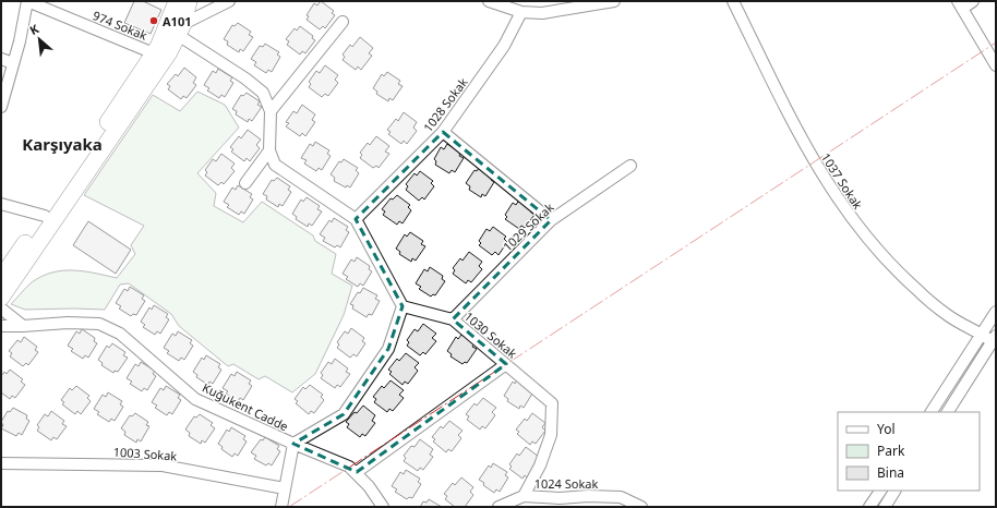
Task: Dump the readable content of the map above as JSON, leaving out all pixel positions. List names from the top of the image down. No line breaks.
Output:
{"streets":{"street":["974 Sokak","1028 Sokak","1037 Sokak","1029 Sokak","1030 Sokak","Kuğukent Cadde","1003 Sokak","1024 Sokak"]},"crossings":[["1029 Sokak","1030 Sokak"],["1030 Sokak","Kuğukent Cadde"],["1030 Sokak","1024 Sokak"]],"districts":["Karşıyaka"],"places":["A101"],"legend":["Yol","Park","Bina"],"north":"top left"}
